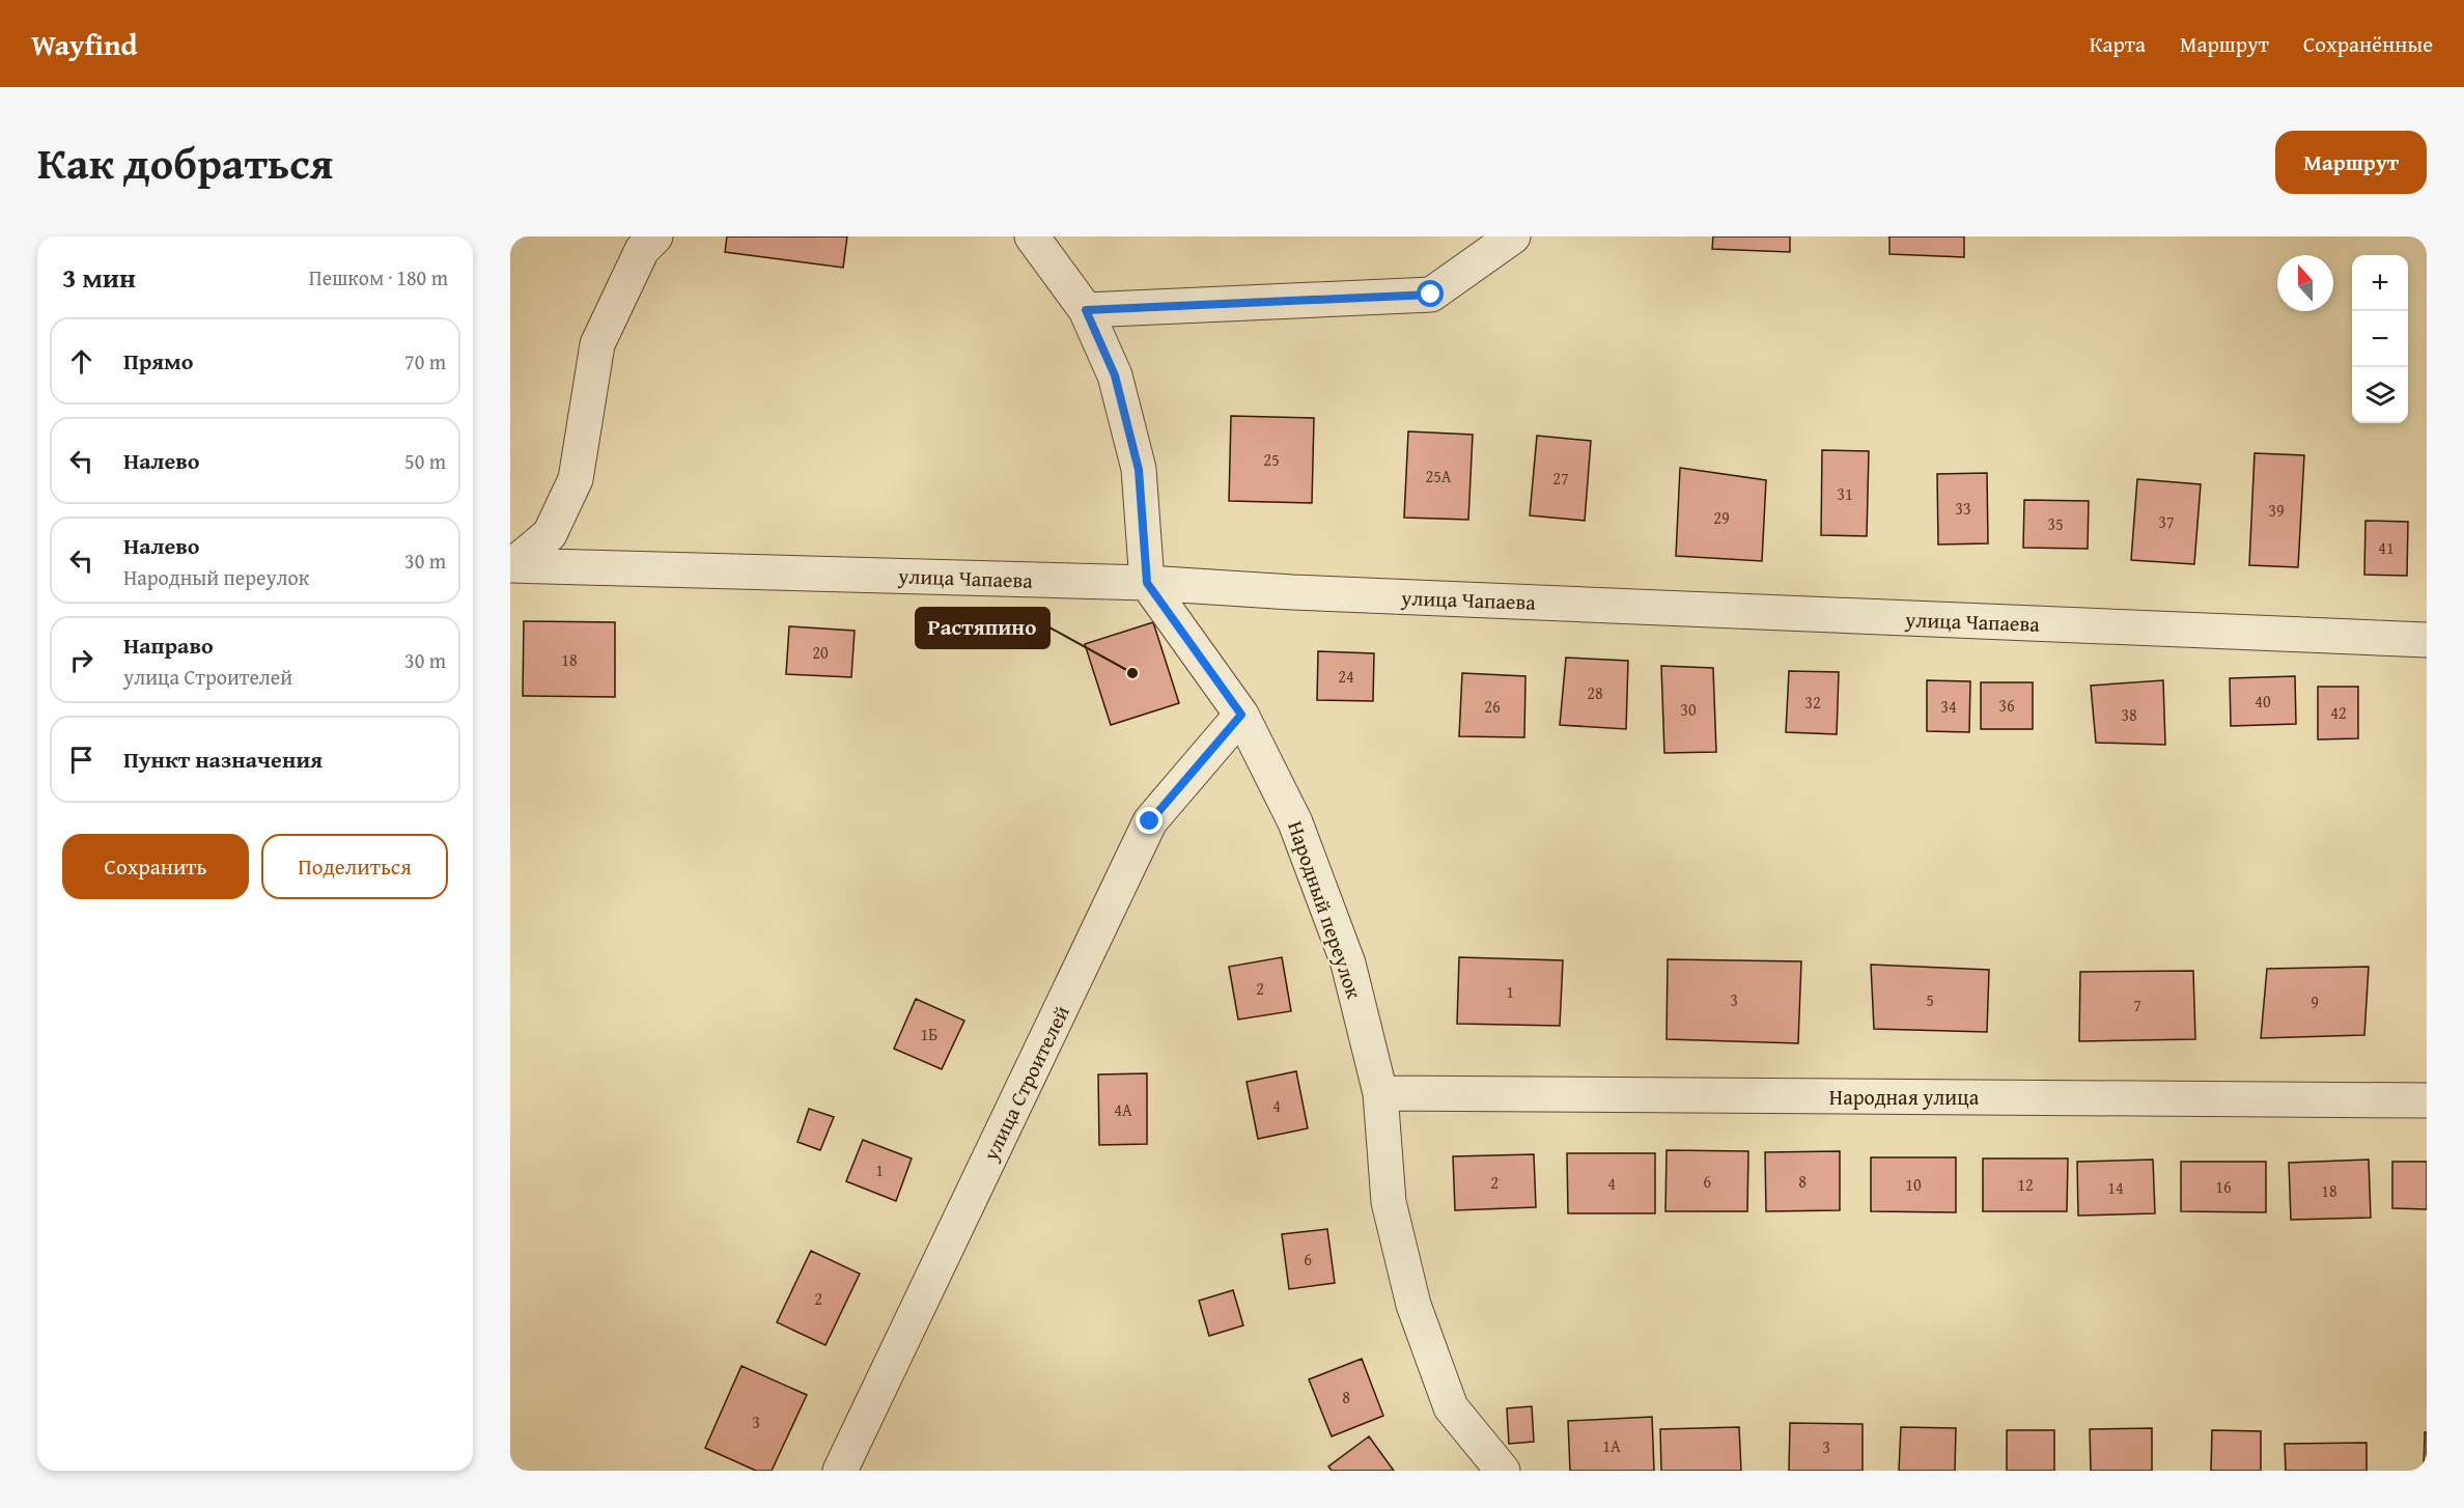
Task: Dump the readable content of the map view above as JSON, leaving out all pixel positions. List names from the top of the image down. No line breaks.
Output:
{"streets":{"street":["улица Чапаева","Народный переулок","улица Строителей","Народная улица"]},"crossings":[["улица Чапаева","Народный переулок"],["Народный переулок","улица Строителей"],["Народный переулок","Народная улица"]],"places":["Растяпино"],"house_numbers":["25","25А","27","31","33","39","29","37","35","41","20","18","24","28","40","32","36","26","34","30","42","38","2","1","3","5","9","7","1Б","4","4А","1","6","8","2","4","10","12","16","14","18","6","2","8","3","1А","3"],"north":"top","page":{"header":"Wayfind","nav":["Карта","Маршрут","Сохранённые"],"title":"Как добраться","buttons":["Маршрут",["Сохранить","Поделиться"]],"heading":["3 мин","Пешком · 180 m"],"map_buttons":["+","−"],"list":[["Прямо","70 m"],["Налево","50 m"],["Налево","Народный переулок","30 m"],["Направо","улица Строителей","30 m"],"Пункт назначения"]}}
